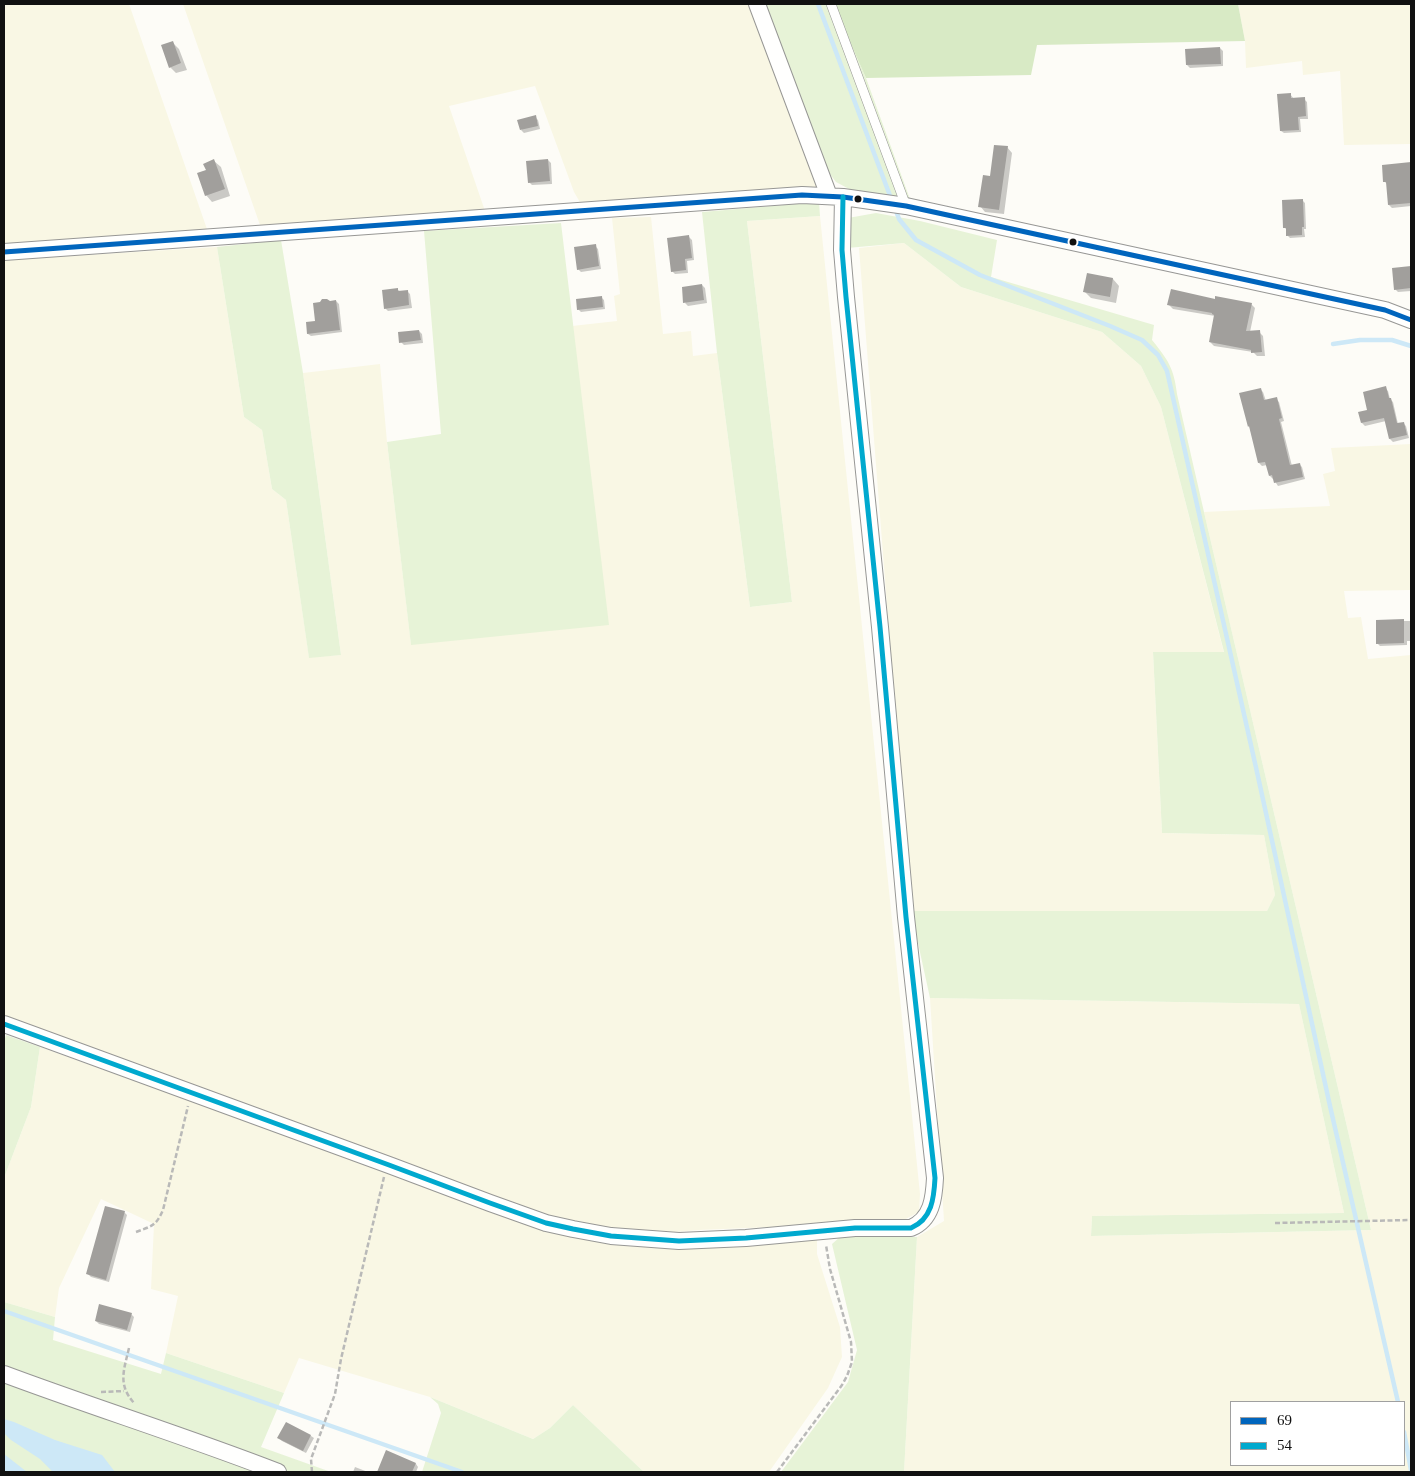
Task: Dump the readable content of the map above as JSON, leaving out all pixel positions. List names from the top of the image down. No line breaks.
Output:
{"lines":["transit line 69","transit line 54"],"legend":["69","54"]}
